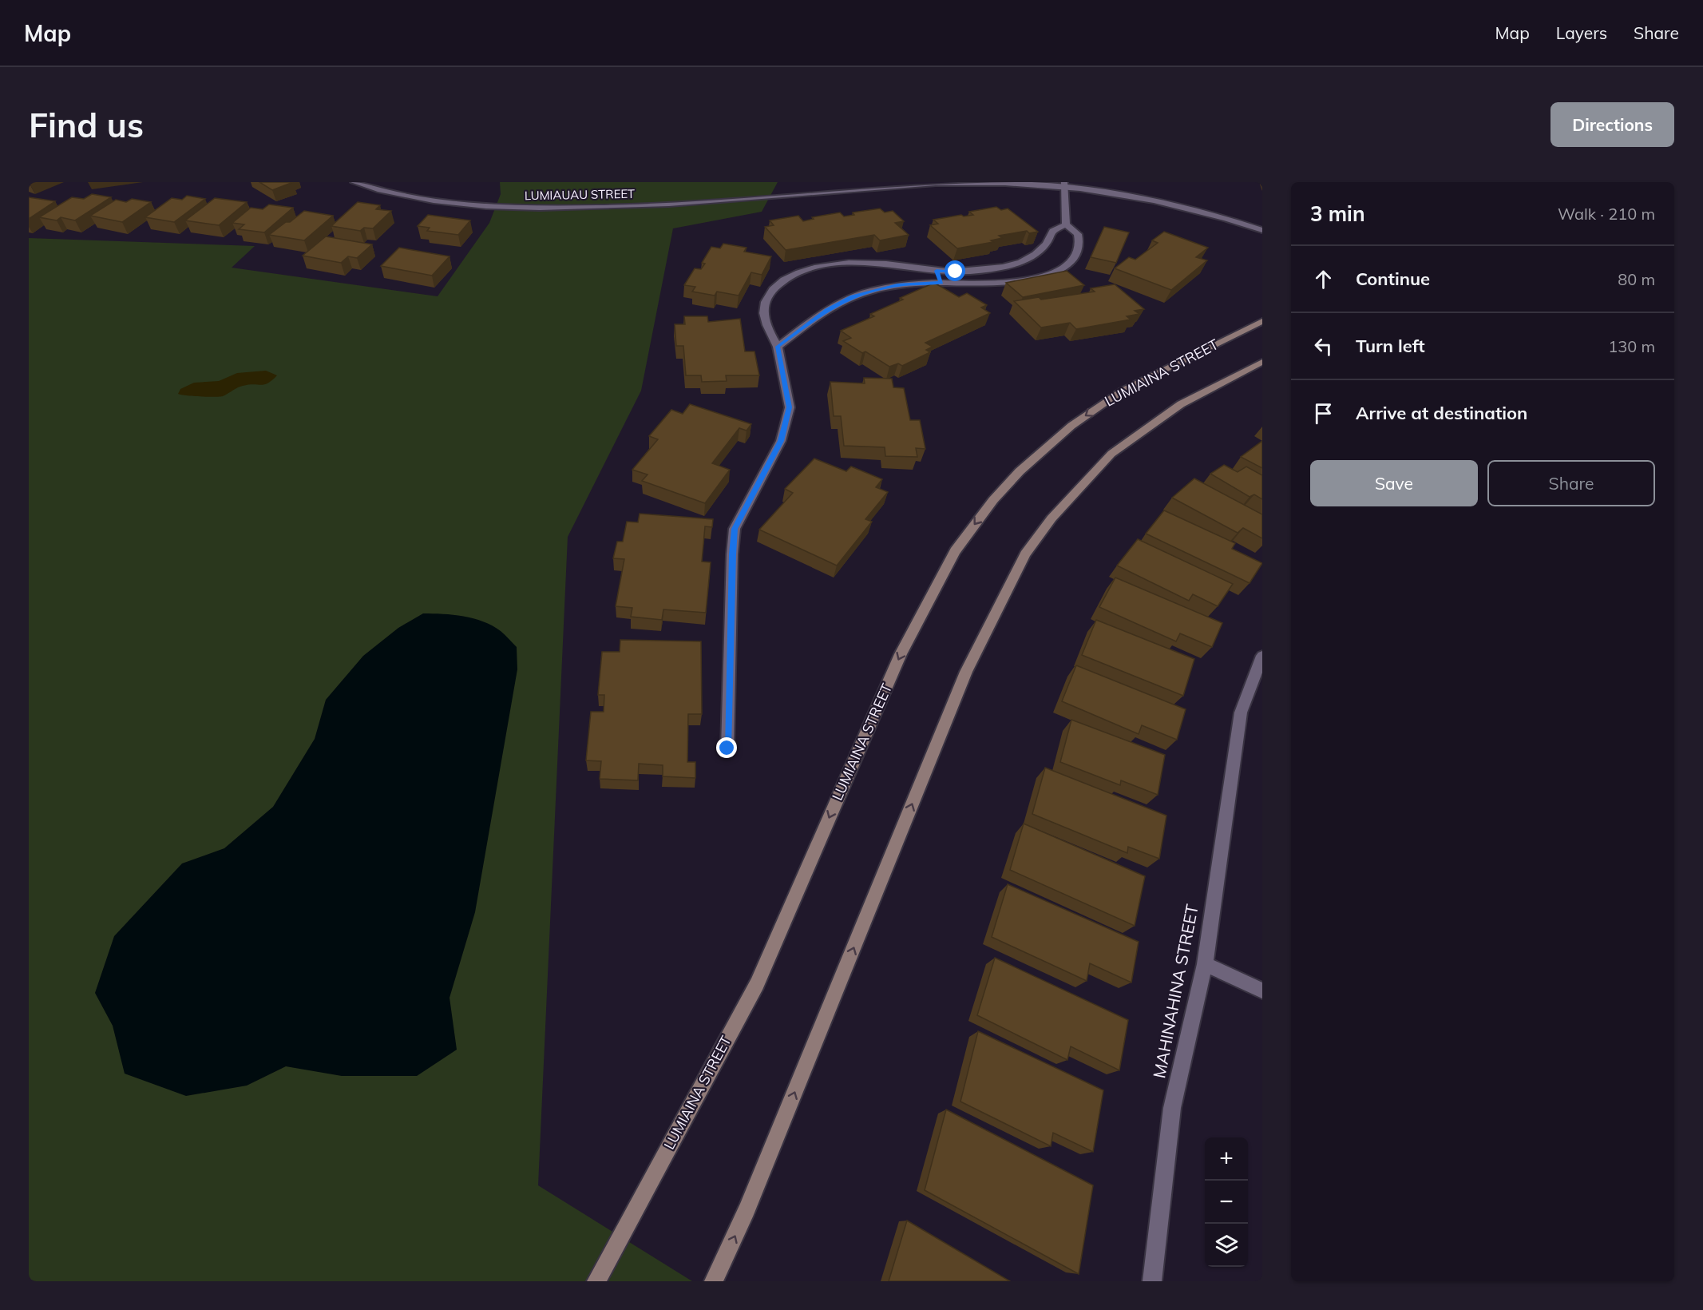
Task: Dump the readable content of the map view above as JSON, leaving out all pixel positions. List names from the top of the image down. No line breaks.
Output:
{"streets":{"main road":["LUMIAINA STREET"],"street":["LUMIAUAU STREET","MAHINAHINA STREET"]},"page":{"header":"Map","nav":["Map","Layers","Share"],"buttons":["Directions",["Save","Share"]],"title":"Find us","heading":["3 min","Walk · 210 m"],"list":[["Continue","80 m"],["Turn left","130 m"],"Arrive at destination"],"map_buttons":["+","−"]}}
